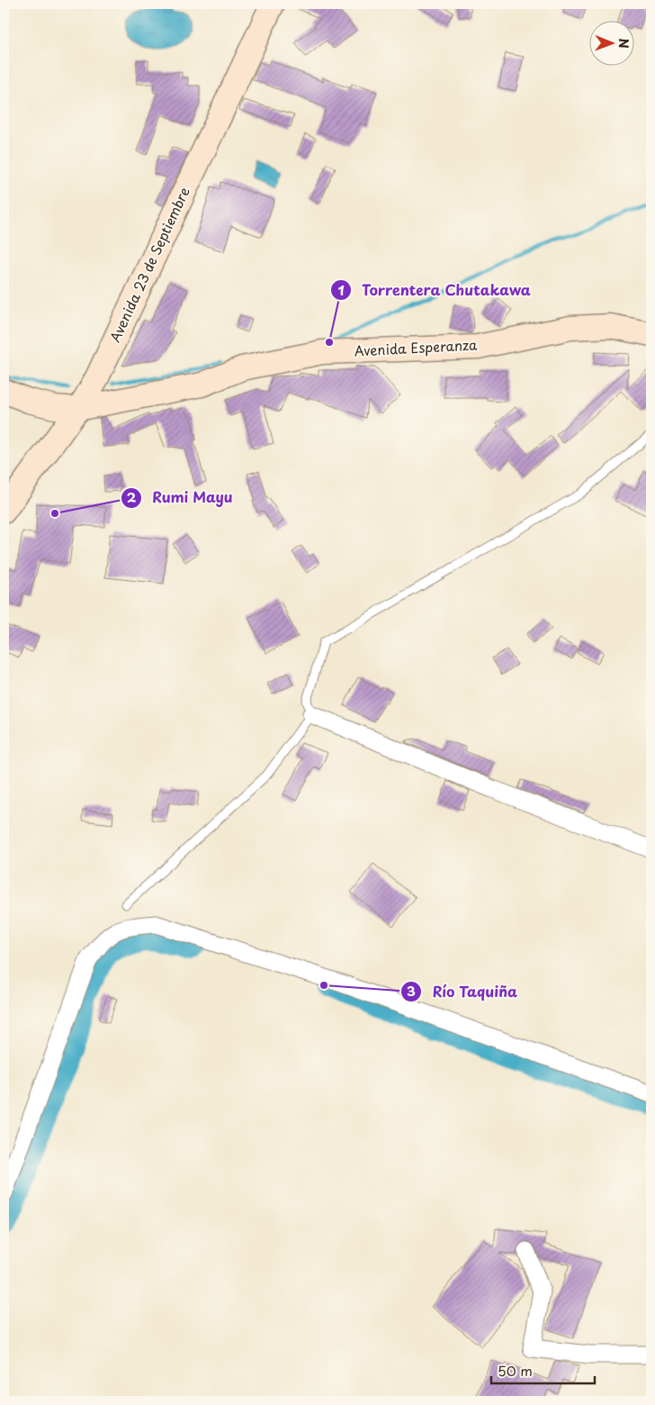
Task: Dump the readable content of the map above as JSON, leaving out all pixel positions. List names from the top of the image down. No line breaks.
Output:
{"streets":{"main road":["Avenida 23 de Septiembre","Avenida Esperanza"]},"crossings":[["Avenida 23 de Septiembre","Avenida Esperanza"]],"places":["Torrentera Chutakawa","Rumi Mayu","Río Taquiña"],"scale_bar":"50 m","north":"right"}
